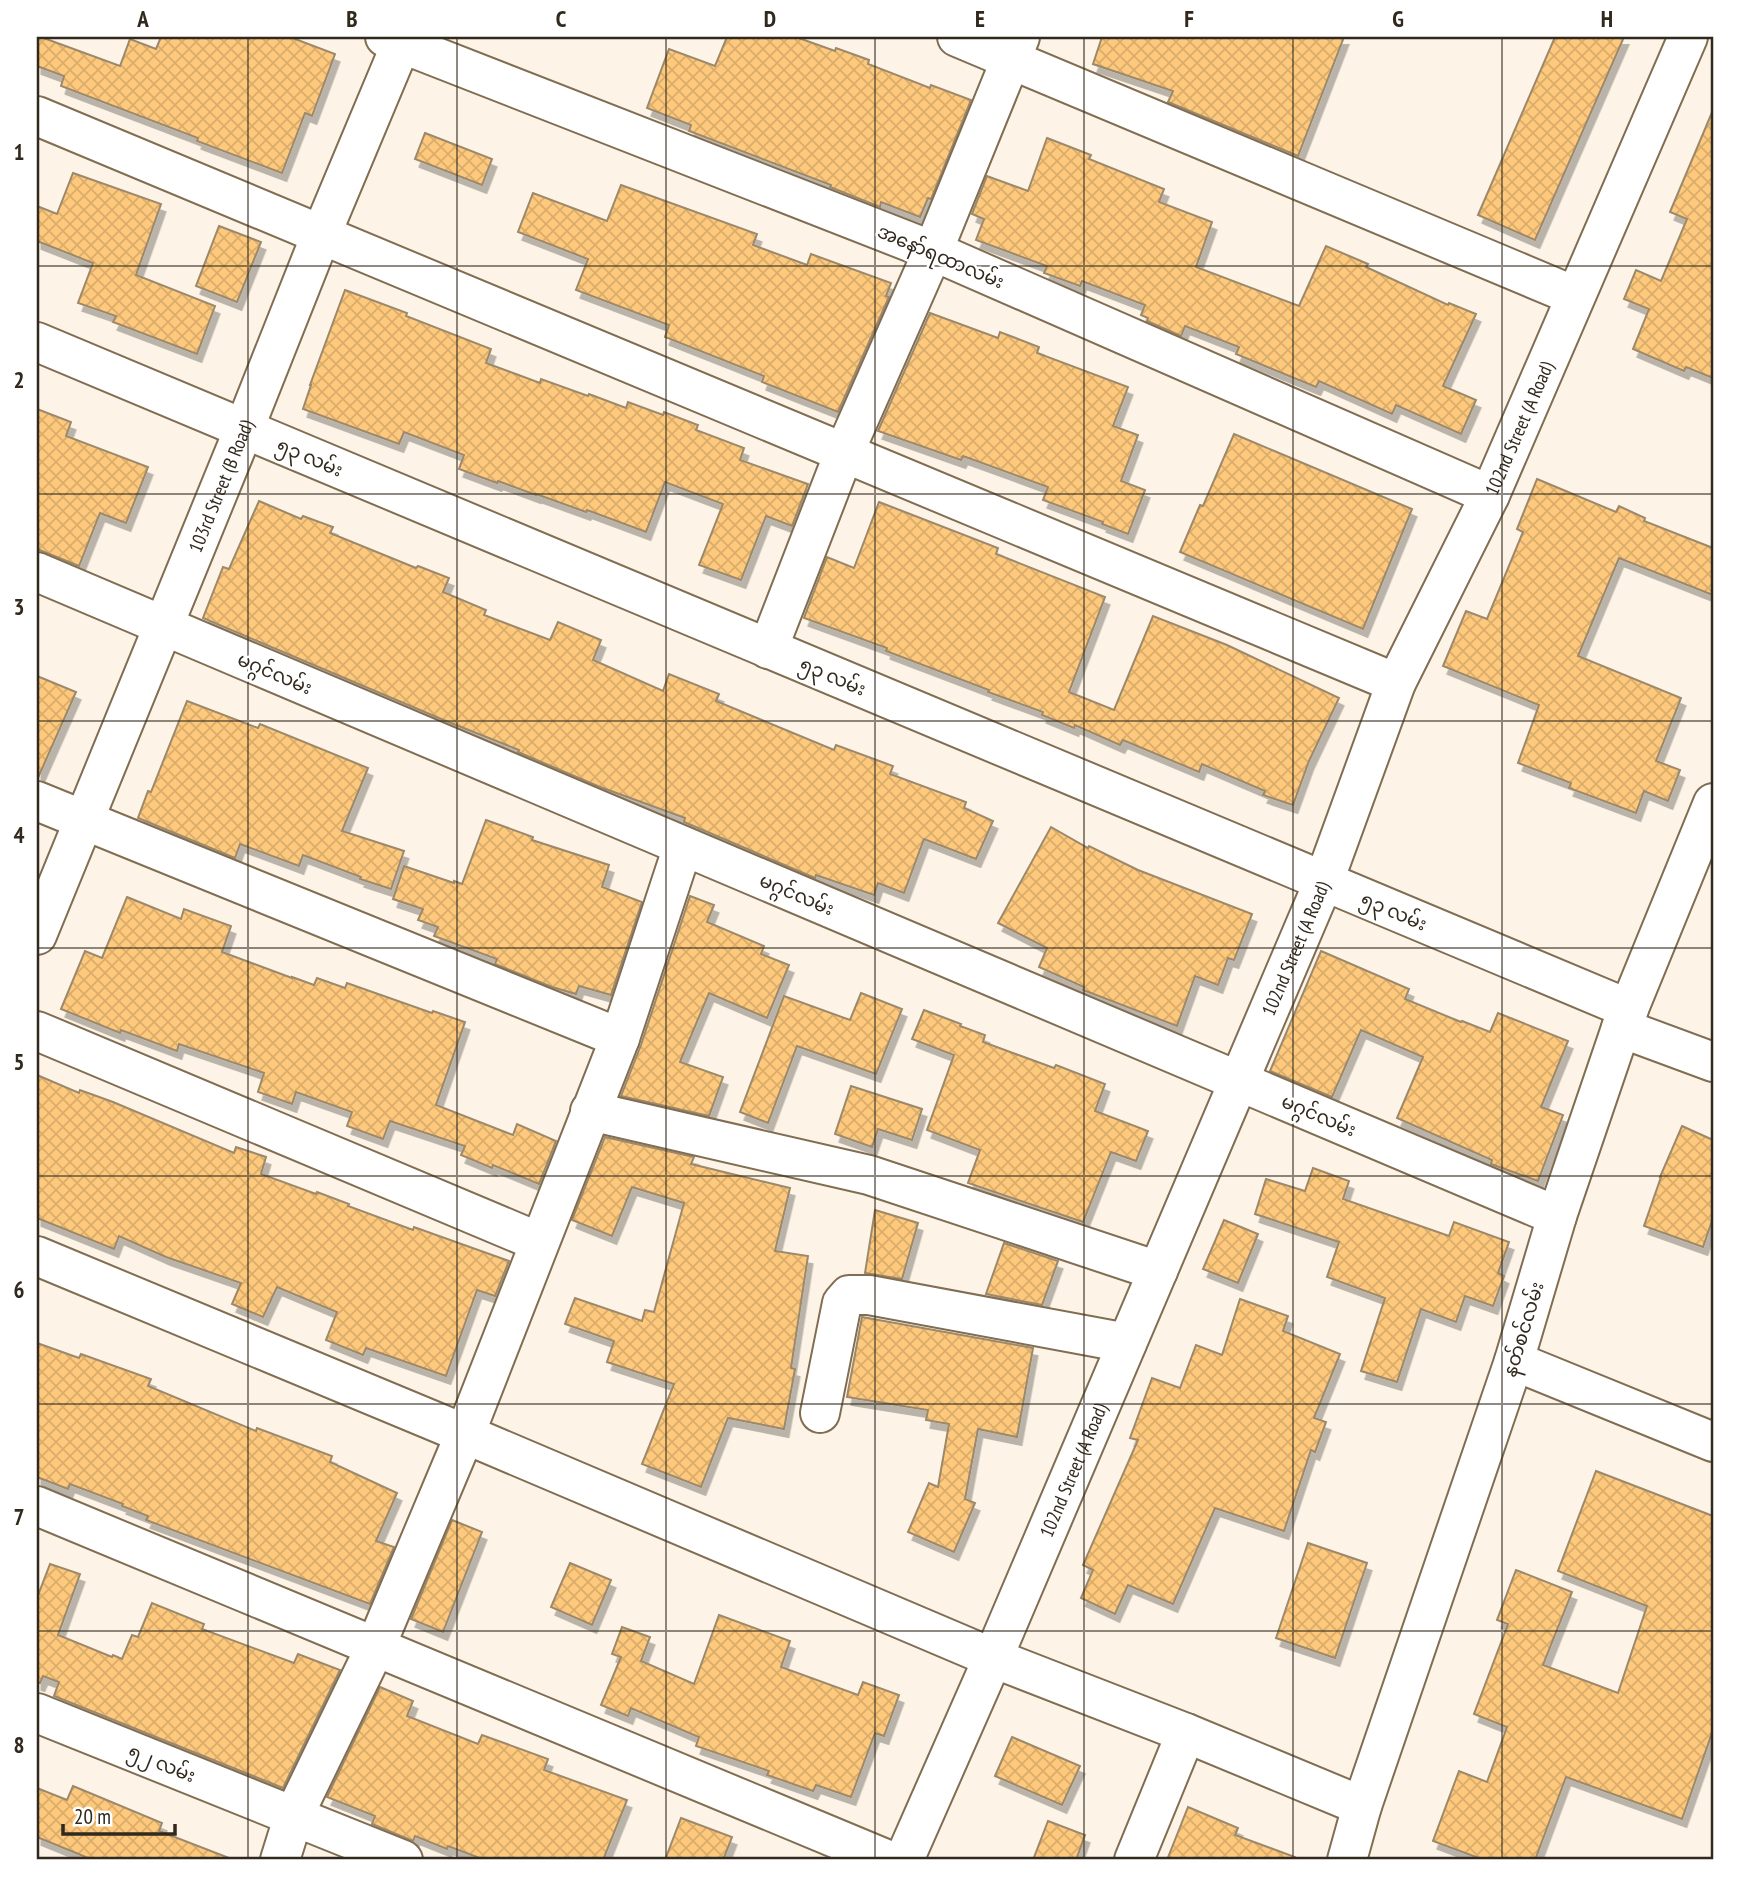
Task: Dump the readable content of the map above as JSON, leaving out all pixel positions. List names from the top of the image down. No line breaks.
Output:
{"streets":{"street":["အနော်ရထာလမ်း","102nd Street (A Road)","၅၃ လမ်း","103rd Street (B Road)","မဂ္ဂင်လမ်း","နတ်စင်လမ်း","၅၂ လမ်း"]},"crossings":[["အနော်ရထာလမ်း","102nd Street (A Road)"],["အနော်ရထာလမ်း","103rd Street (B Road)"],["102nd Street (A Road)","၅၃ လမ်း"],["102nd Street (A Road)","မဂ္ဂင်လမ်း"],["၅၃ လမ်း","103rd Street (B Road)"],["၅၃ လမ်း","နတ်စင်လမ်း"],["103rd Street (B Road)","မဂ္ဂင်လမ်း"],["မဂ္ဂင်လမ်း","နတ်စင်လမ်း"]],"scale_bar":"20 m","grid":{"columns":["A","B","C","D","E","F","G","H"],"rows":["1","2","3","4","5","6","7","8"]}}
